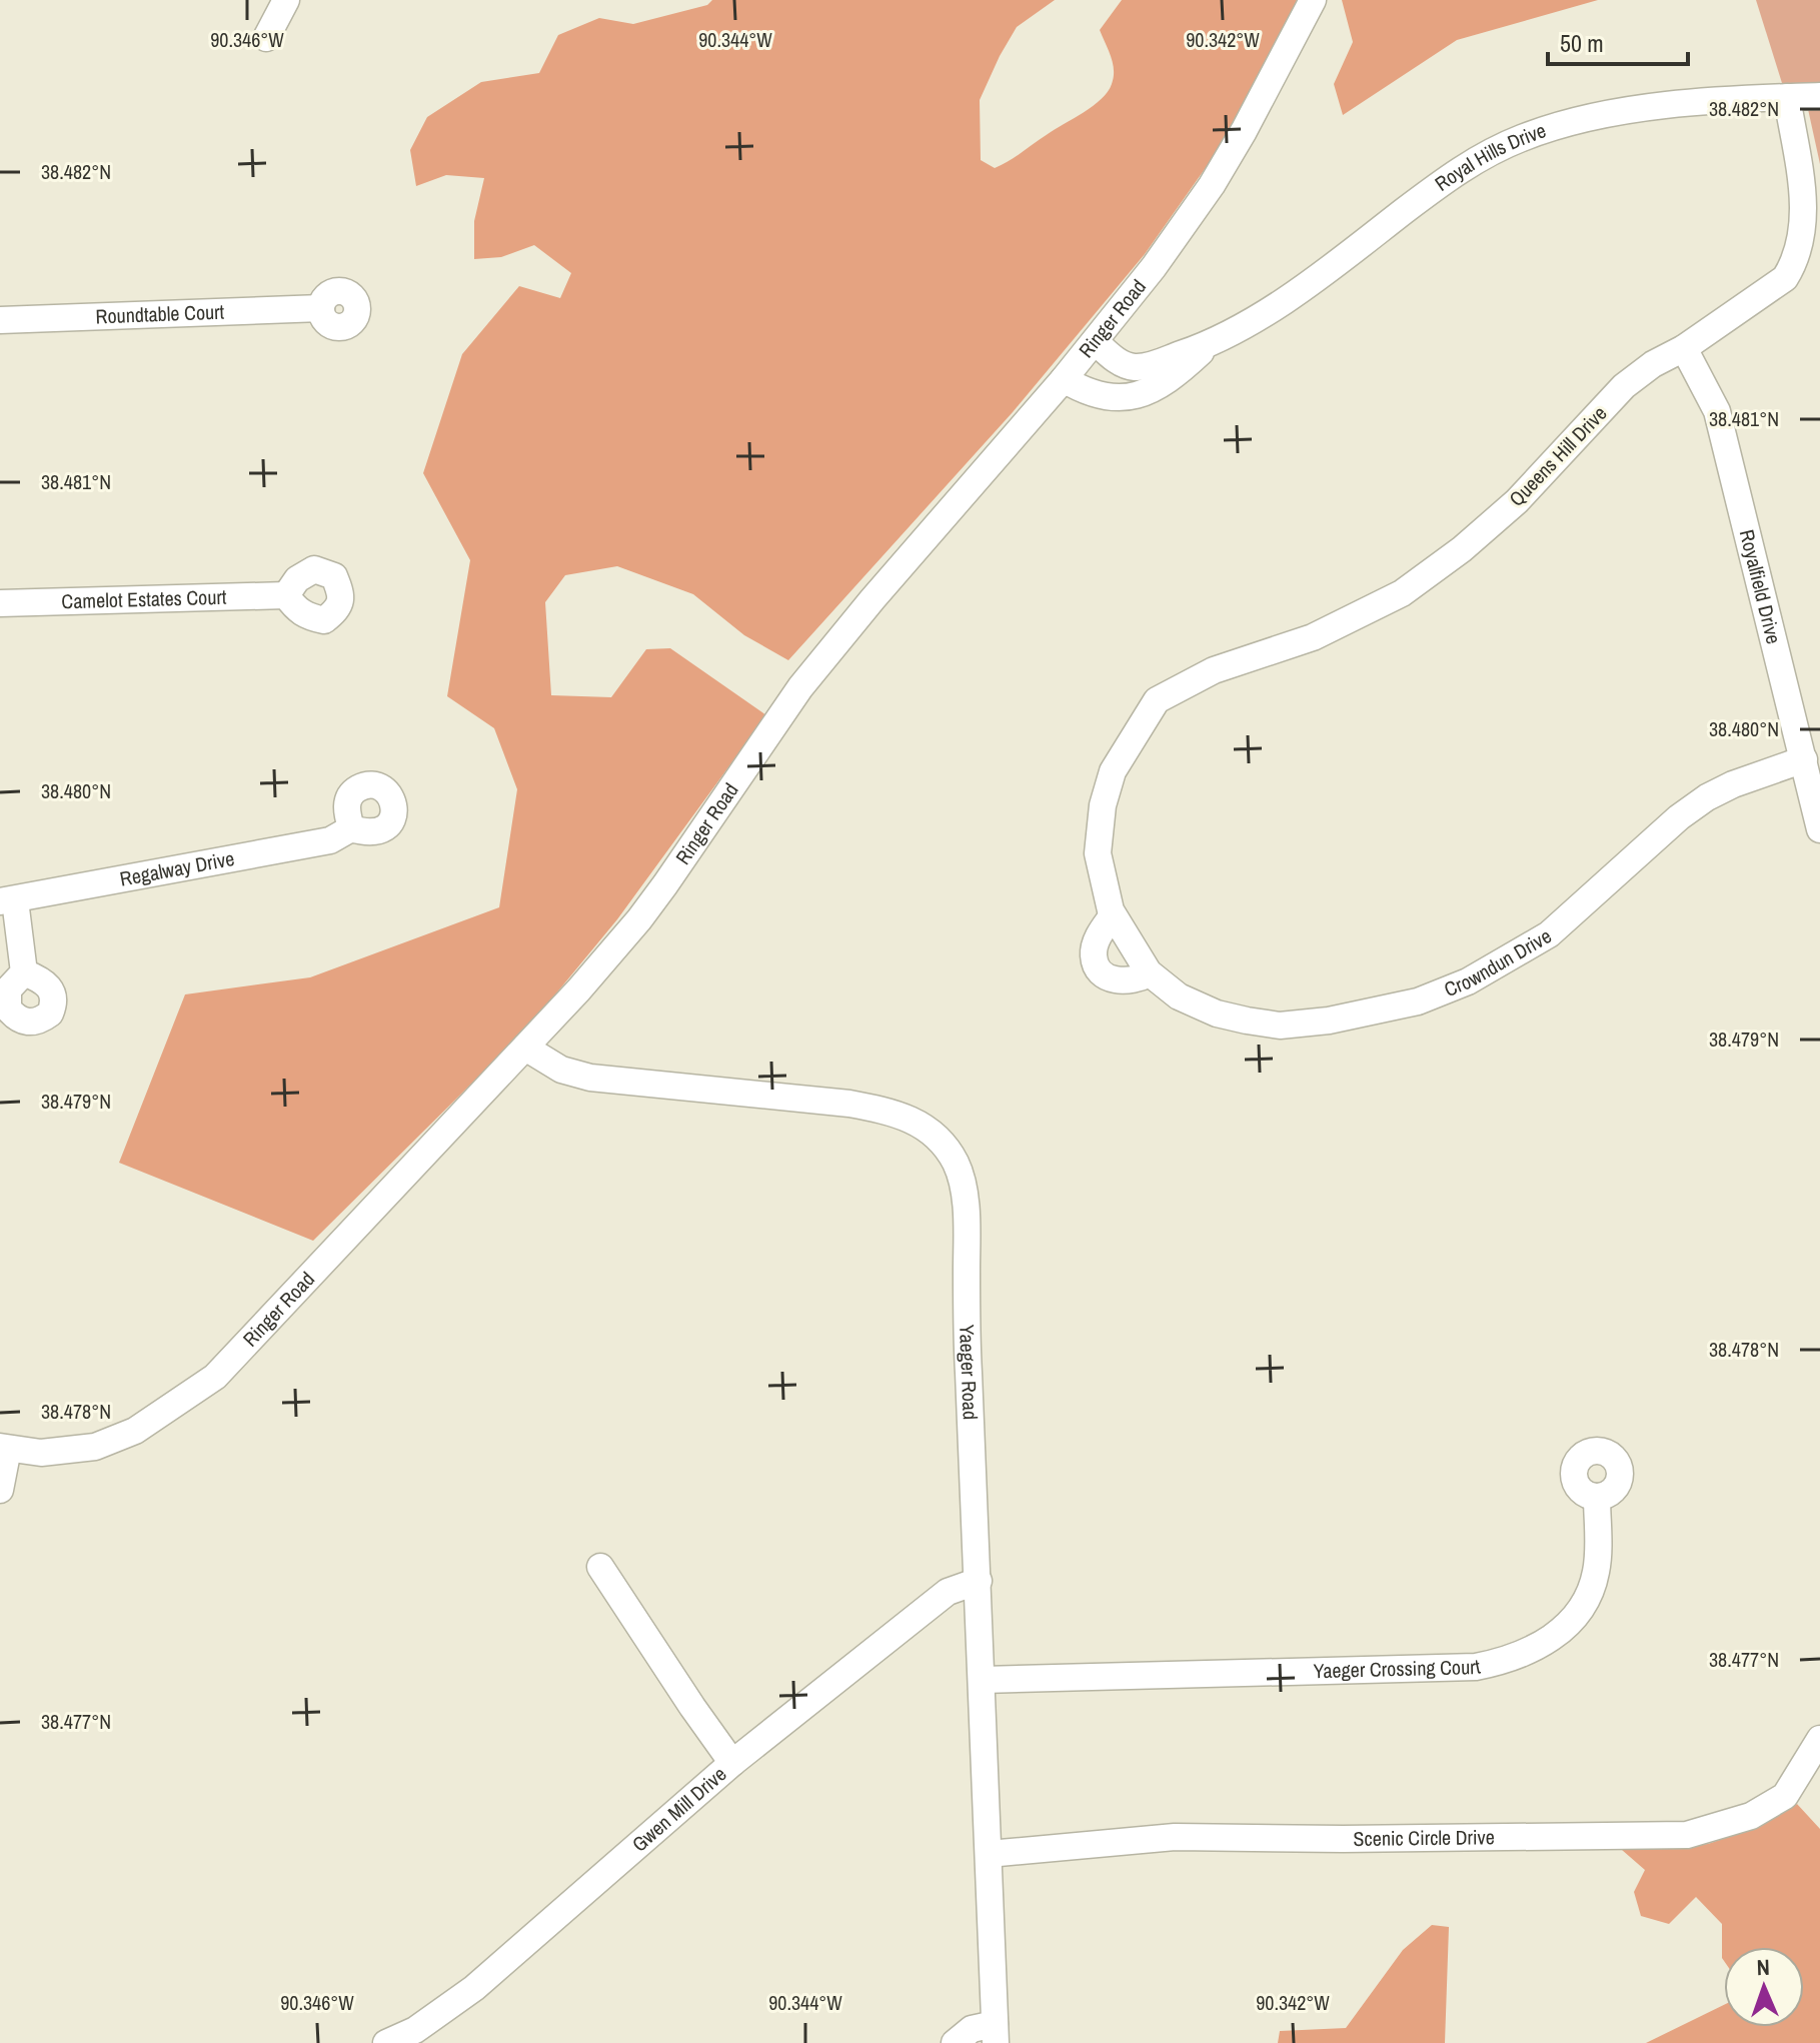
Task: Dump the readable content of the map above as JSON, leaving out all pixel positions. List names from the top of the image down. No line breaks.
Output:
{"streets":{"street":["Royal Hills Drive","Roundtable Court","Ringer Road","Queens Hill Drive","Royalfield Drive","Camelot Estates Court","Regalway Drive","Crowndun Drive","Yaeger Road","Yaeger Crossing Court","Gwen Mill Drive","Scenic Circle Drive"]},"crossings":[["Royal Hills Drive","Ringer Road"],["Royal Hills Drive","Queens Hill Drive"],["Ringer Road","Yaeger Road"],["Queens Hill Drive","Royalfield Drive"],["Queens Hill Drive","Crowndun Drive"],["Royalfield Drive","Crowndun Drive"],["Yaeger Road","Yaeger Crossing Court"],["Yaeger Road","Gwen Mill Drive"],["Yaeger Road","Scenic Circle Drive"]],"scale_bar":"50 m","north":"top","coordinates":["90.346°W","90.344°W","90.342°W","38.482°N","38.481°N","38.480°N","38.479°N","38.478°N","38.477°N"]}
